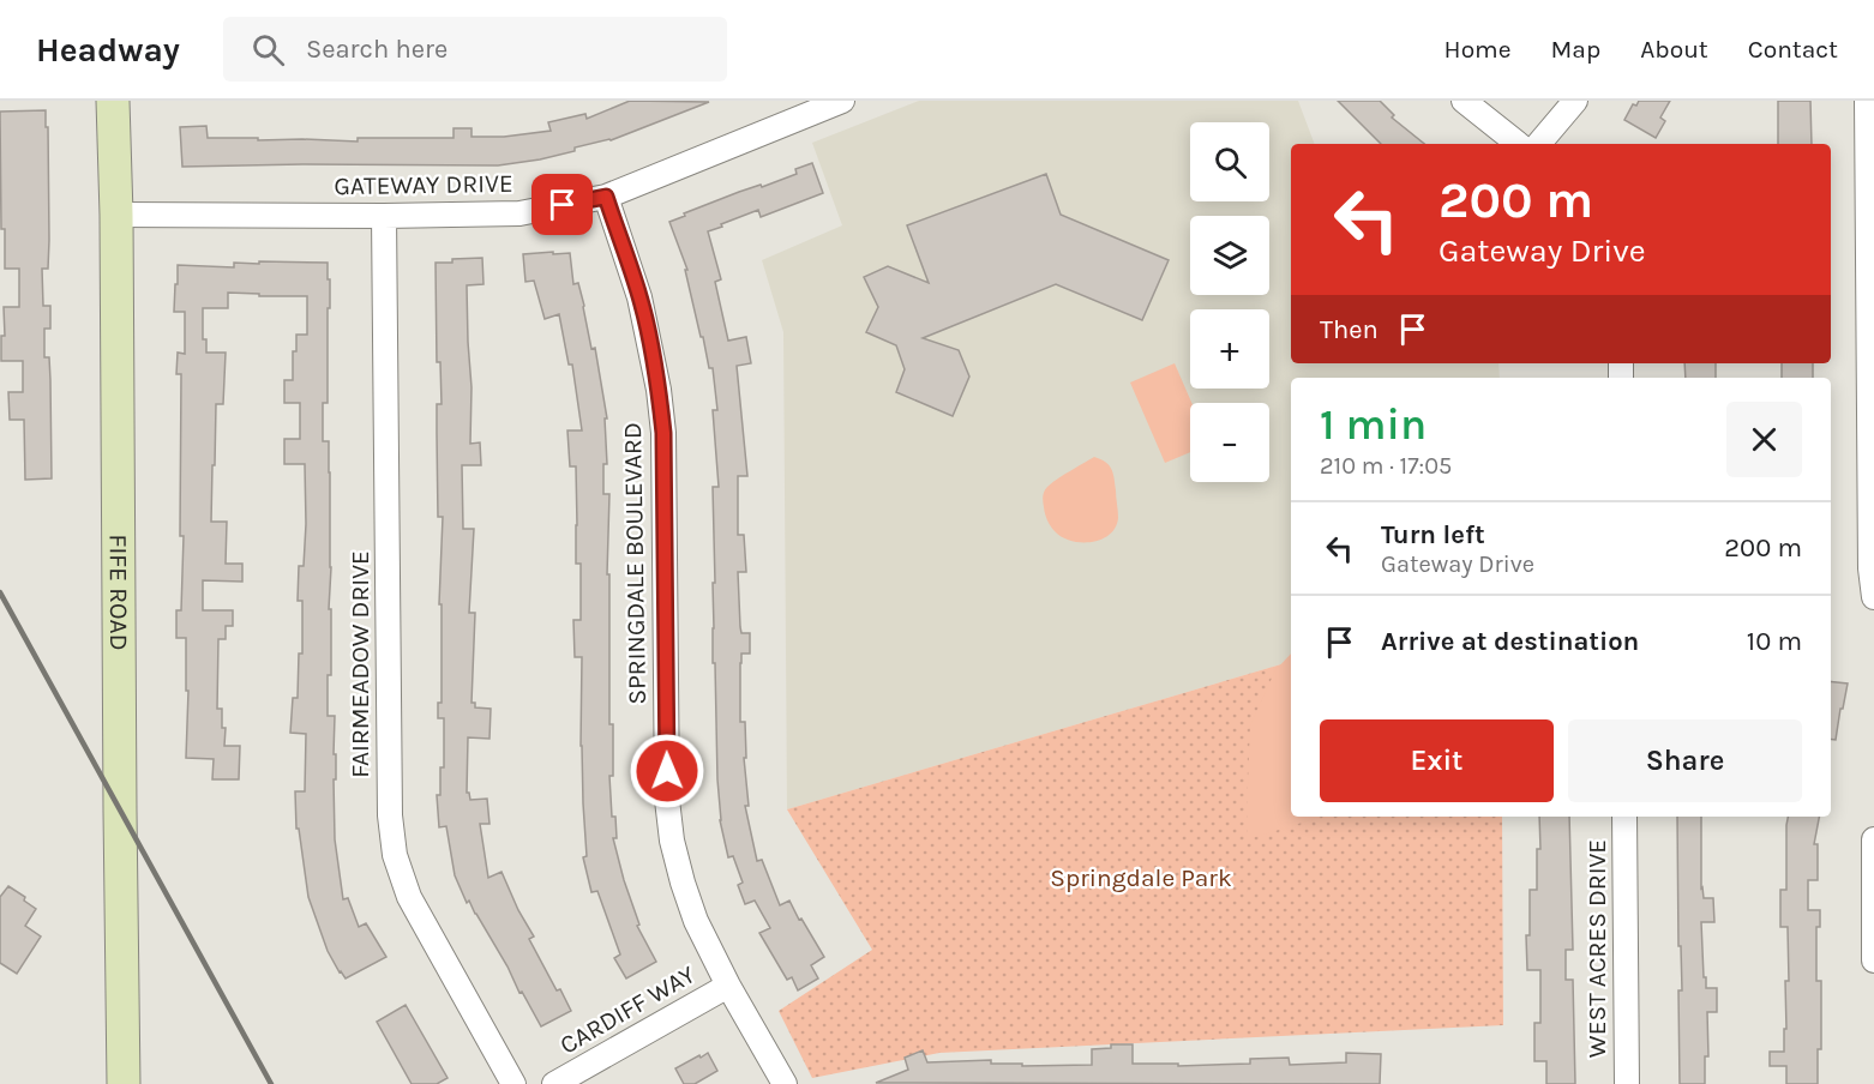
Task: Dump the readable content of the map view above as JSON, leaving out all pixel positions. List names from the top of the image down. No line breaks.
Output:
{"streets":{"street":["GATEWAY DRIVE","SPRINGDALE BOULEVARD","FIFE ROAD","FAIRMEADOW DRIVE","WEST ACRES DRIVE","CARDIFF WAY"]},"crossings":[["GATEWAY DRIVE","SPRINGDALE BOULEVARD"],["GATEWAY DRIVE","FIFE ROAD"],["GATEWAY DRIVE","FAIRMEADOW DRIVE"],["SPRINGDALE BOULEVARD","CARDIFF WAY"]],"parks":["Springdale Park"],"page":{"header":"Headway","search":"Search here","nav":["Home","Map","About","Contact"],"map_buttons":["+","−"],"turn":["200 m","Gateway Drive"],"then":"Then","heading":["1 min","210 m · 17:05"],"list":[{"name":"Turn left","note":"Gateway Drive","value":"200 m"},{"name":"Arrive at destination","value":"10 m"}],"buttons":["Exit","Share"]}}
